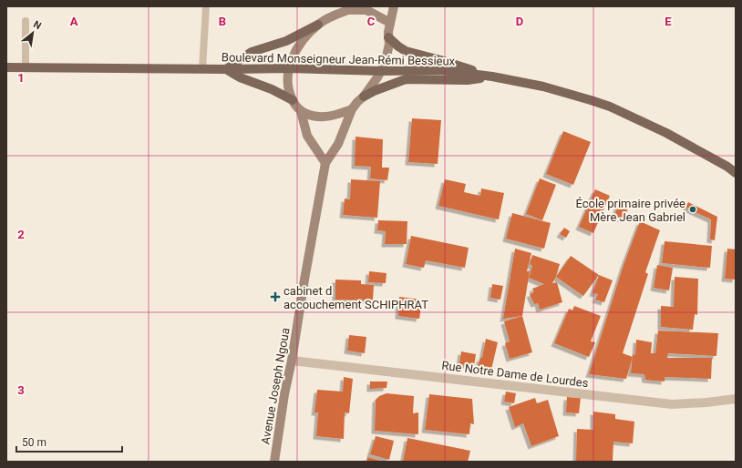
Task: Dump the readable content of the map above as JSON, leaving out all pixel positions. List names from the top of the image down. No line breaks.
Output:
{"streets":{"main road":["Boulevard Monseigneur Jean-Rémi Bessieux","Avenue Joseph Ngoua"],"street":["Rue Notre Dame de Lourdes"]},"crossings":[["Rue Notre Dame de Lourdes","Avenue Joseph Ngoua"]],"places":{"other":["École primaire privée Mère Jean Gabriel"],"health":["cabinet d accouchement SCHIPHRAT"]},"scale_bar":"50 m","north":"top right","grid":{"columns":["A","B","C","D","E"],"rows":["1","2","3"]}}
